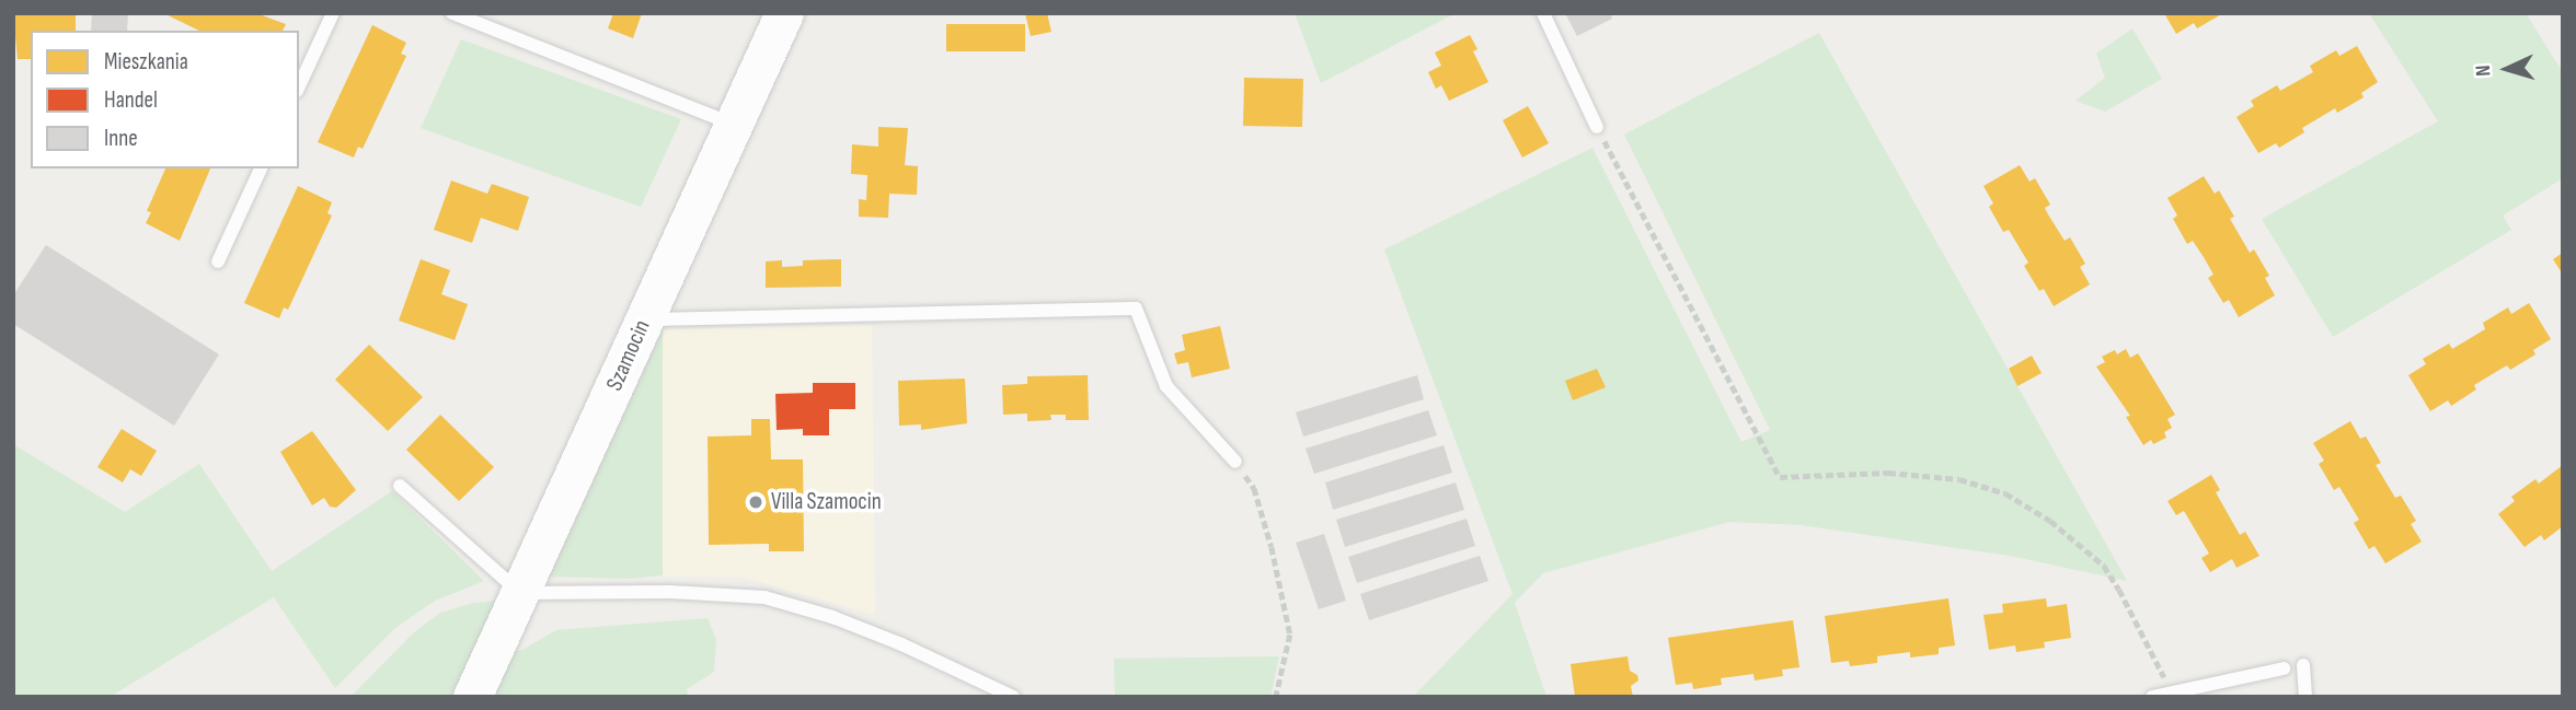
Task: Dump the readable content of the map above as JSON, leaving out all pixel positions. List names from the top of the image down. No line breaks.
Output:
{"streets":{"street":["Szamocin"]},"places":["Villa Szamocin"],"legend":["Mieszkania","Handel","Inne"],"north":"left"}
